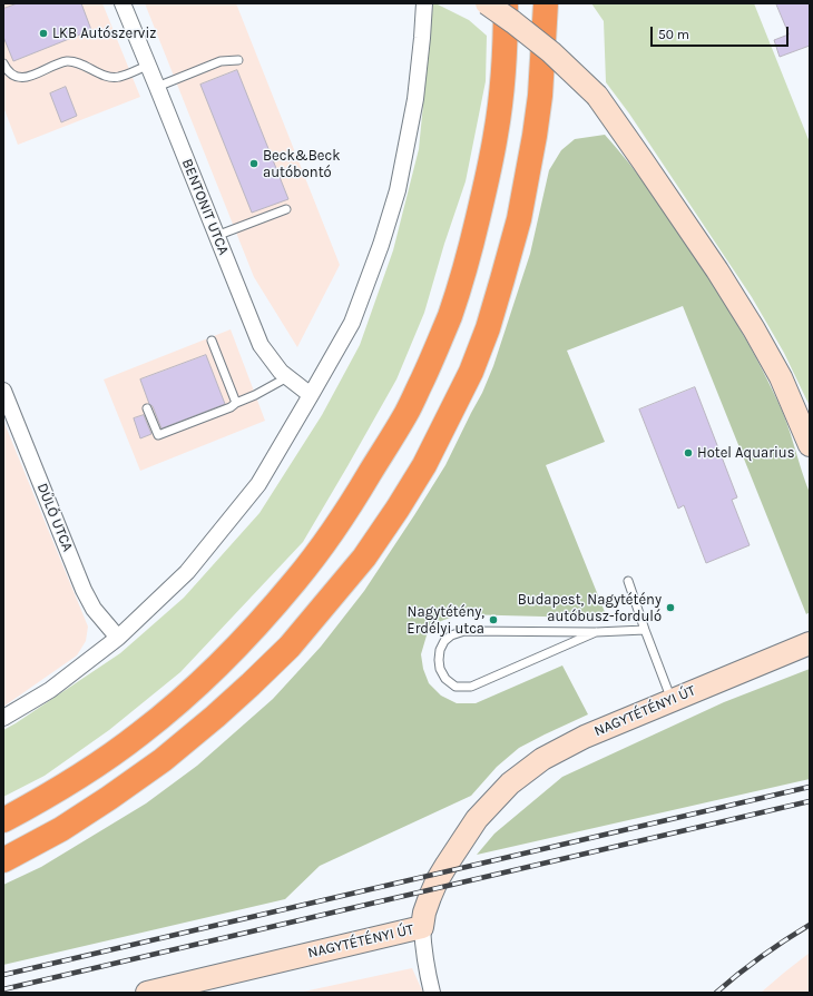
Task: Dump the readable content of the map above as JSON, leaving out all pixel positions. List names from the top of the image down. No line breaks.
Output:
{"streets":{"main road":["NAGYTÉTÉNYI ÚT"],"street":["BENTONIT UTCA","DŰLŐ UTCA"]},"places":["LKB Autószerviz","Beck&Beck autóbontó","Hotel Aquarius","Budapest, Nagytétény autóbusz-forduló","Nagytétény, Erdélyi utca"],"scale_bar":"50 m"}
